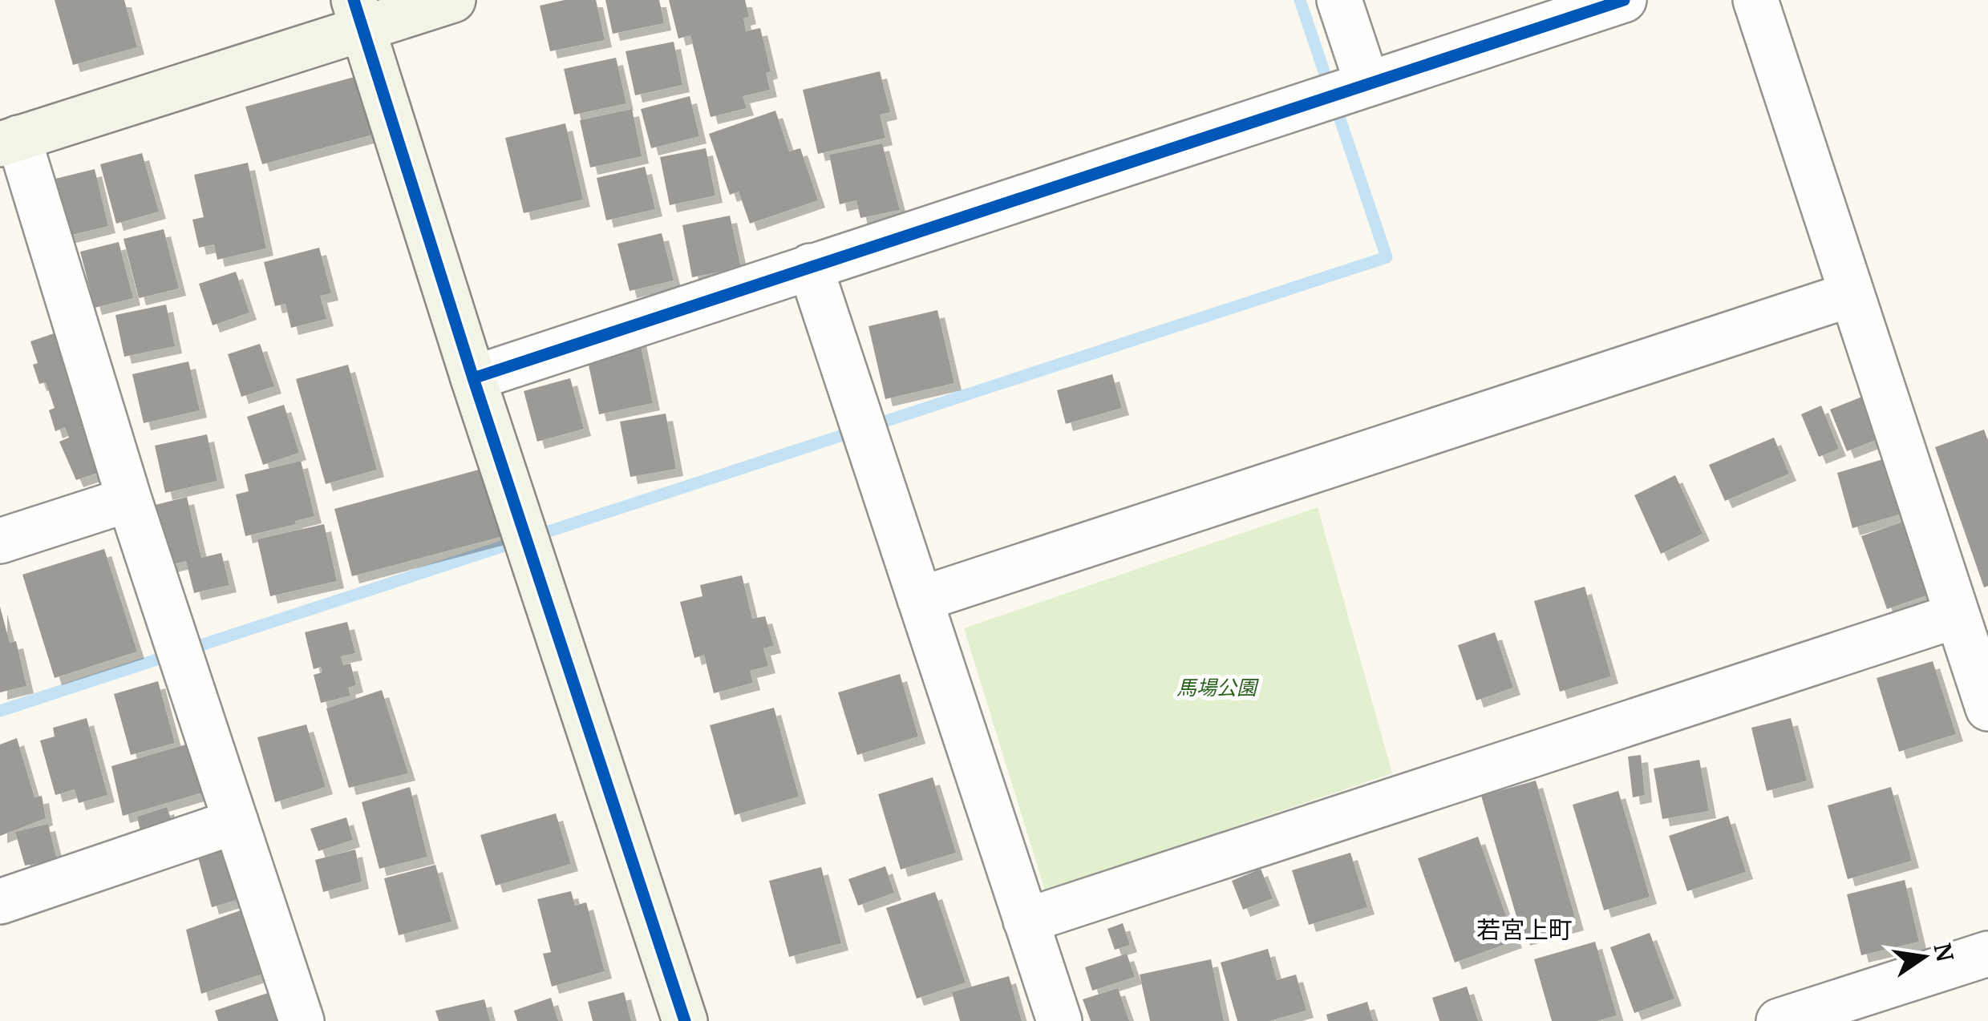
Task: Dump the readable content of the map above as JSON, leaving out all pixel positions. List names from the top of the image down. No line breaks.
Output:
{"districts":["若宮上町"],"parks":["馬場公園"],"north":"right"}
